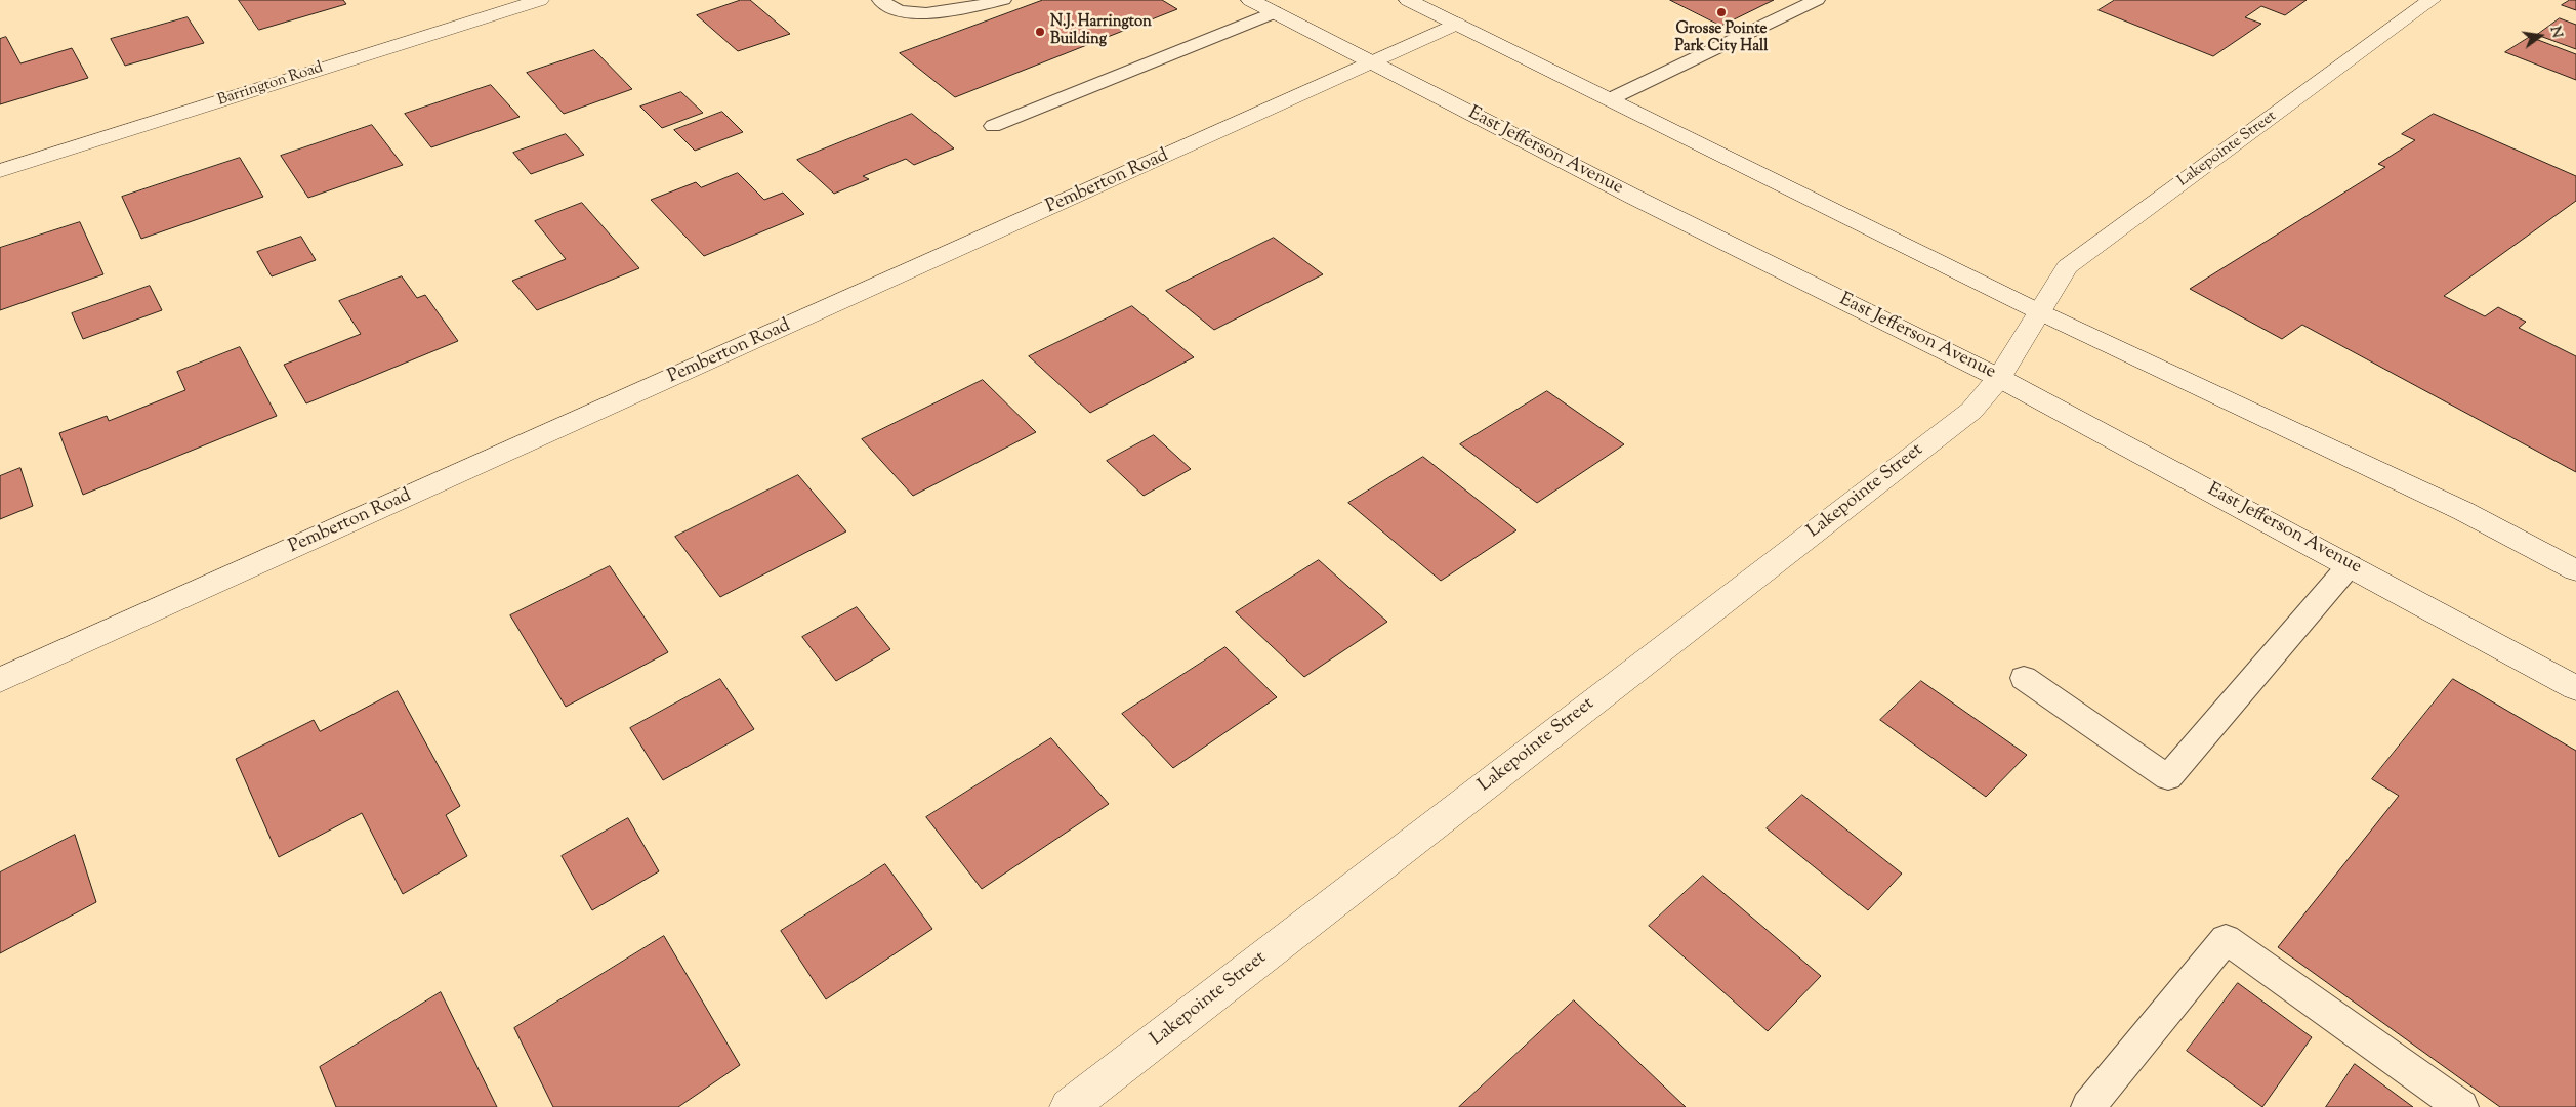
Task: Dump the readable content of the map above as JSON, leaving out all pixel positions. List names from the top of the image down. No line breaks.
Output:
{"streets":{"street":["Barrington Road","Lakepointe Street","East Jefferson Avenue","Pemberton Road"]},"crossings":[["Lakepointe Street","East Jefferson Avenue"],["East Jefferson Avenue","Pemberton Road"]],"places":["Grosse Pointe Park City Hall","N.J. Harrington Building"],"north":"right"}
